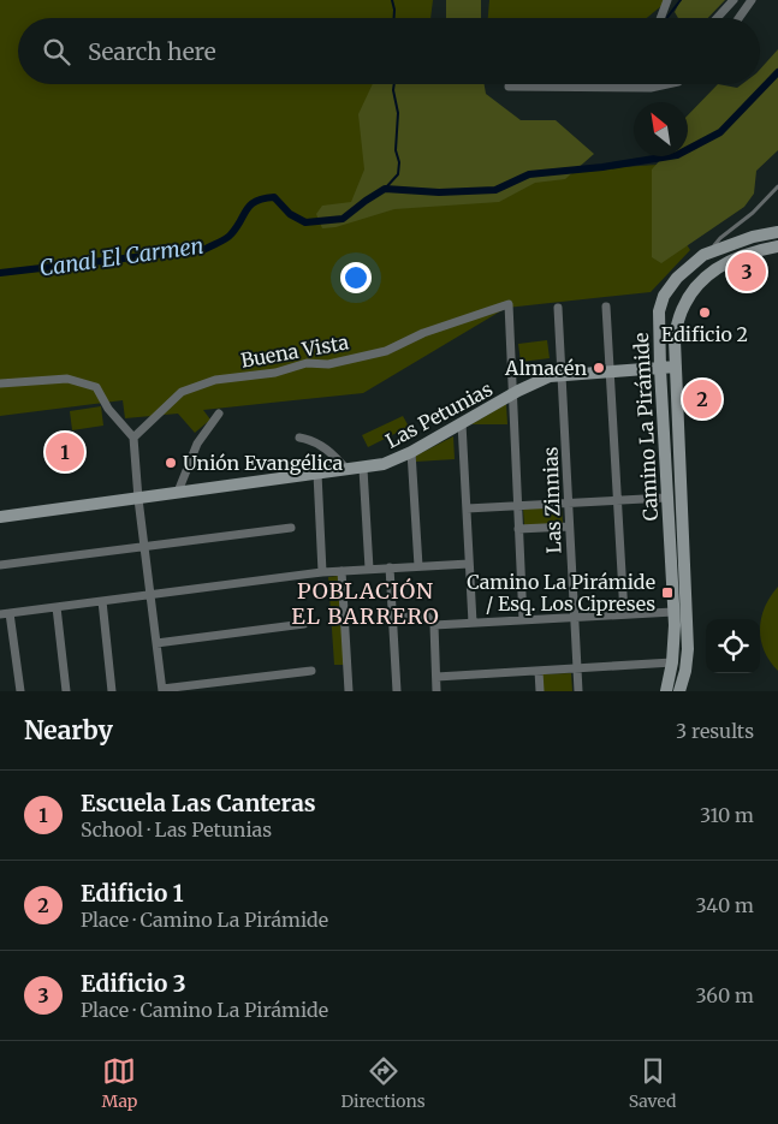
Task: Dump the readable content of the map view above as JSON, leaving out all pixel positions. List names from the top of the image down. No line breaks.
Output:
{"streets":{"street":["Buena Vista","Las Petunias","Camino La Pirámide","Las Zinnias"]},"crossings":[["Buena Vista","Las Petunias"],["Las Petunias","Camino La Pirámide"],["Las Petunias","Las Zinnias"]],"districts":["POBLACIÓN EL BARRERO"],"water":["Canal El Carmen"],"places":{"other":["Edificio 2","Almacén","Unión Evangélica"],"transit":["Camino La Pirámide / Esq. Los Cipreses"]},"north":"top left","page":{"search":"Search here","pins":["3","2","1"],"heading":["Nearby","3 results"],"list":[{"mark":"1","name":"Escuela Las Canteras","note":"School · Las Petunias","value":"310 m"},{"mark":"2","name":"Edificio 1","note":"Place · Camino La Pirámide","value":"340 m"},{"mark":"3","name":"Edificio 3","note":"Place · Camino La Pirámide","value":"360 m"}],"nav":["Map","Directions","Saved"]}}
